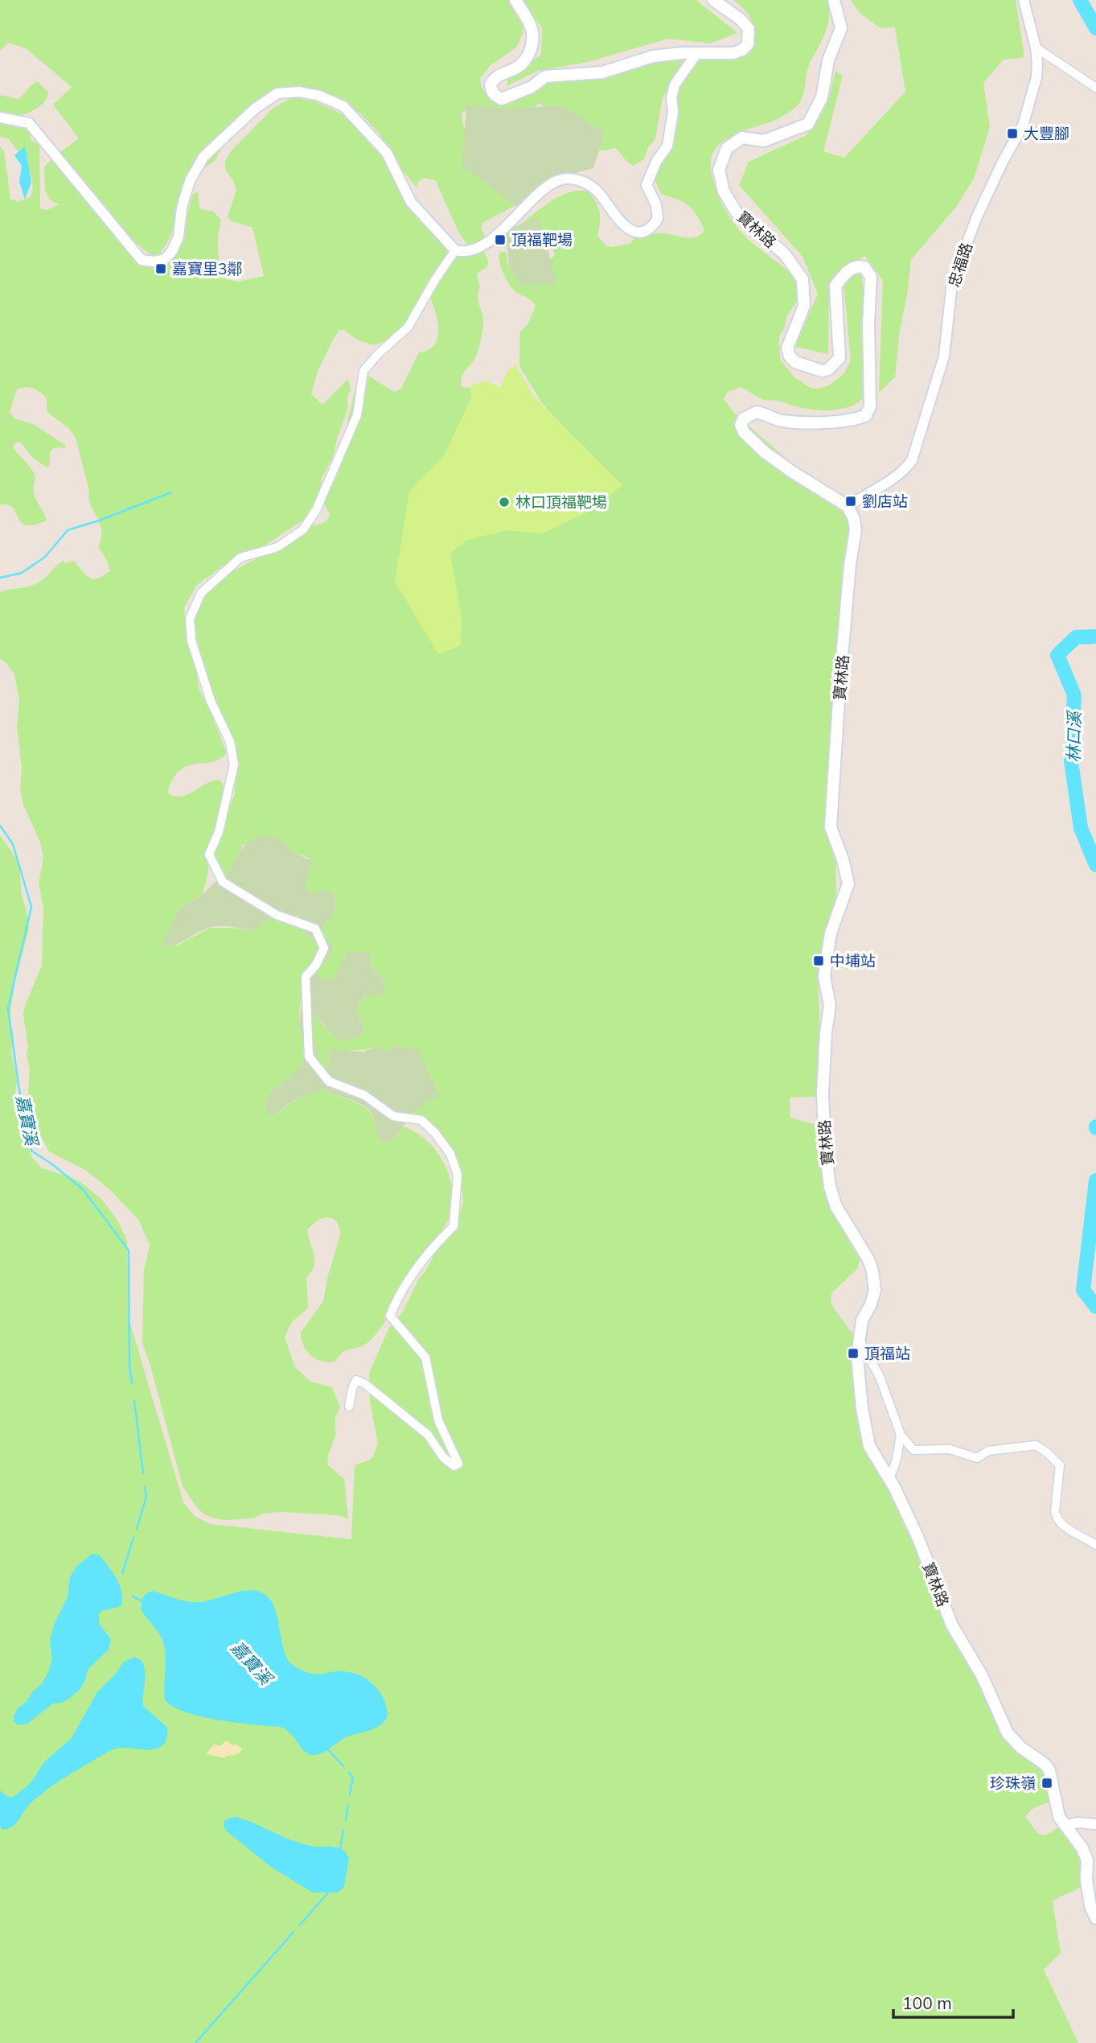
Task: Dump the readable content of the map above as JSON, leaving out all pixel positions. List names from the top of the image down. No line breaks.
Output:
{"streets":{"main road":["寶林路"],"street":["忠福路"]},"crossings":[["寶林路","忠福路"]],"water":["林口溪","嘉寶溪"],"places":{"transit":["大豐腳","頂福靶場","嘉寶里3鄰","劉店站","中埔站","頂福站","珍珠嶺"],"other":["林口頂福靶場"]},"scale_bar":"100 m"}
